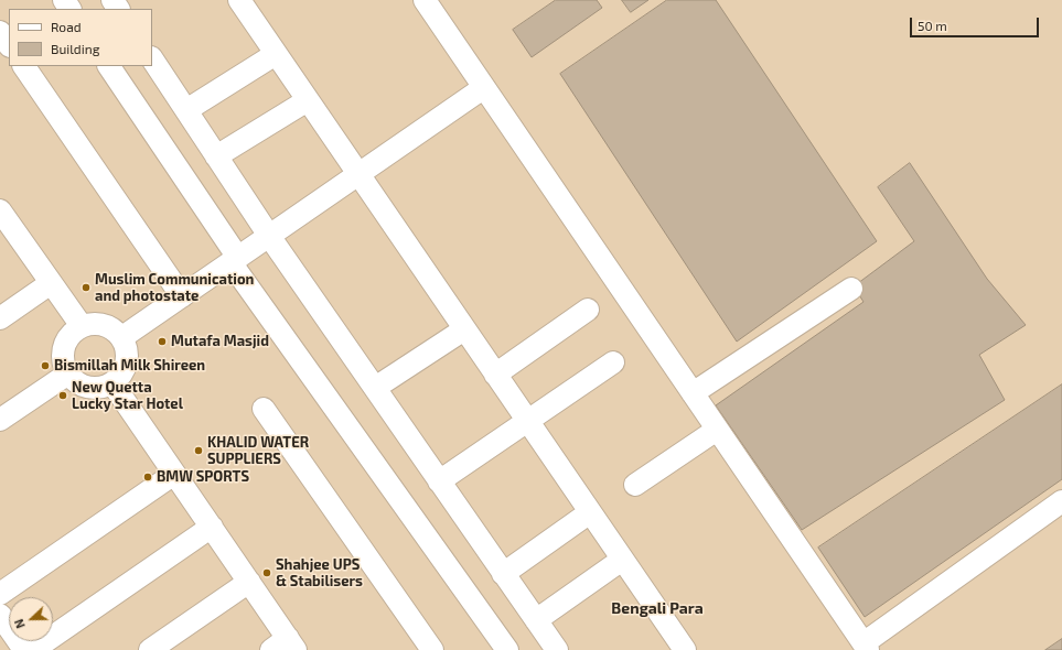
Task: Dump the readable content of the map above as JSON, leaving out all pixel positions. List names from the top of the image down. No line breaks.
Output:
{"districts":["Bengali Para"],"places":["Muslim Communication and photostate","Mutafa Masjid","Bismillah Milk Shireen","New Quetta Lucky Star Hotel","KHALID WATER SUPPLIERS","BMW SPORTS","Shahjee UPS & Stabilisers"],"legend":["Road","Building"],"scale_bar":"50 m","north":"left"}
